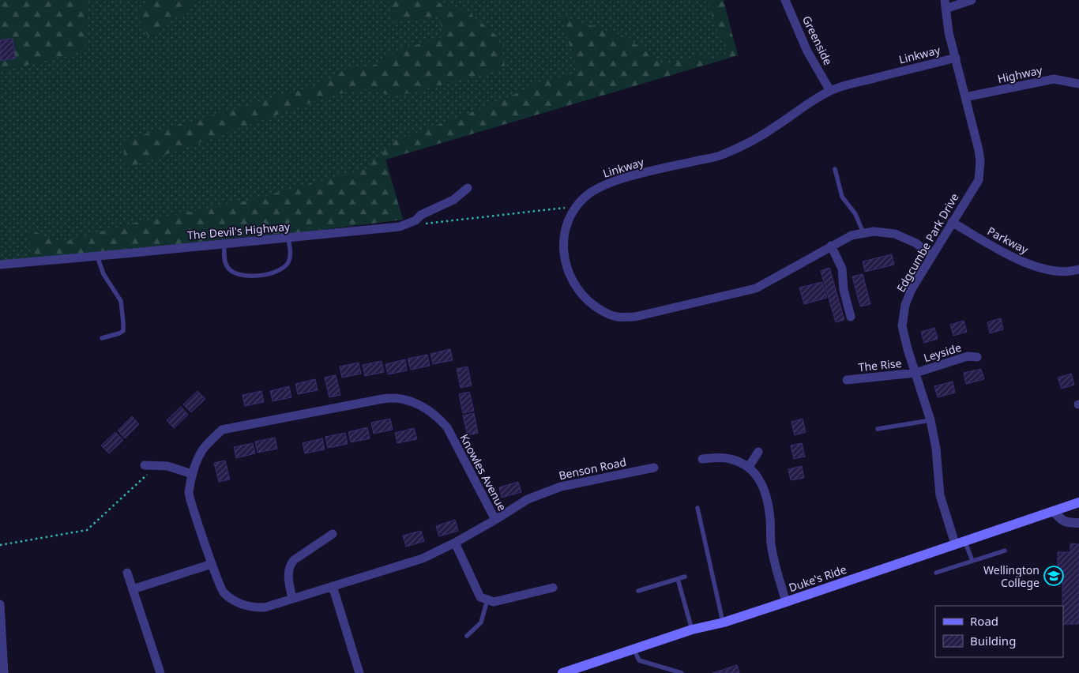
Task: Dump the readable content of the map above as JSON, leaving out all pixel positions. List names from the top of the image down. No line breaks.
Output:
{"streets":{"main road":["Duke's Ride"],"street":["Greenside","Linkway","Highway","The Devil's Highway","Parkway","Edgcumbe Park Drive","Leyside","The Rise","Benson Road","Knowles Avenue"]},"crossings":[["Greenside","Linkway"],["Linkway","Edgcumbe Park Drive"],["Highway","Edgcumbe Park Drive"],["Parkway","Edgcumbe Park Drive"],["Edgcumbe Park Drive","Leyside"],["Edgcumbe Park Drive","The Rise"],["Edgcumbe Park Drive","Duke's Ride"],["Leyside","The Rise"],["Benson Road","Knowles Avenue"]],"places":{"school or university":["Wellington College"]},"legend":["Road","Building"]}
